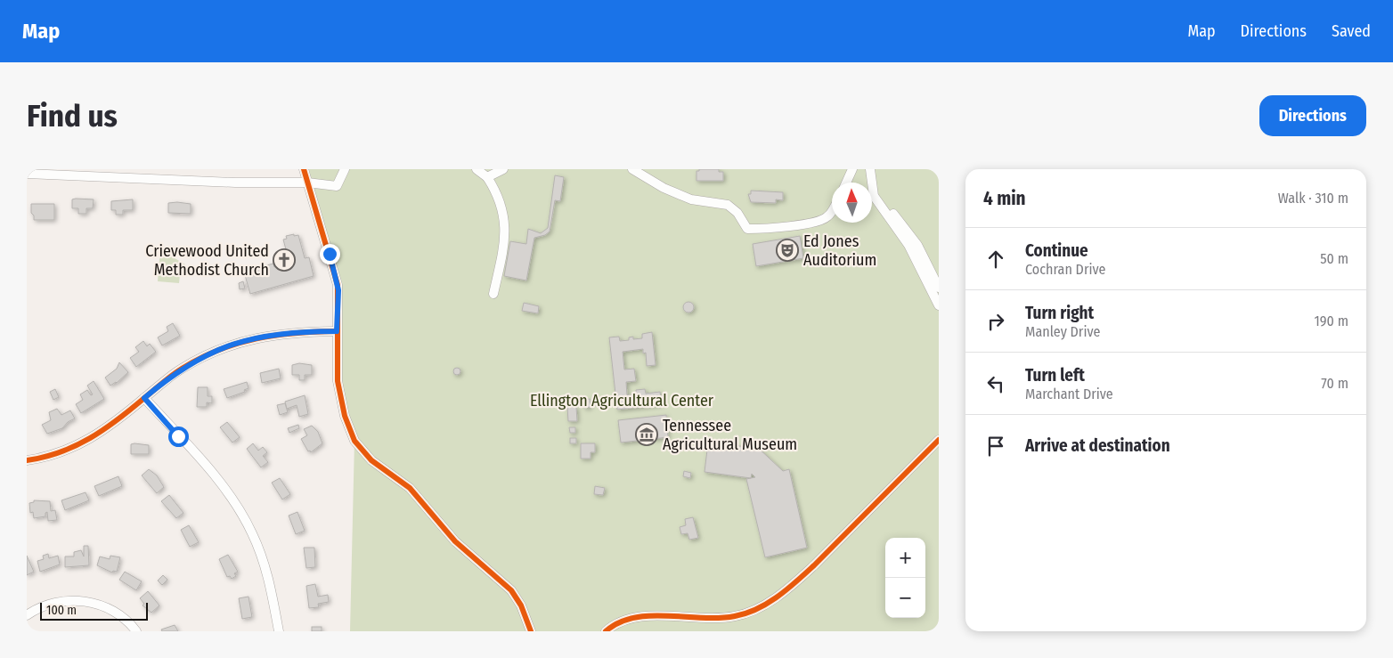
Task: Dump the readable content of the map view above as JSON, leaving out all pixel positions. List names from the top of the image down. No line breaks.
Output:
{"parks":["Ellington Agricultural Center"],"places":{"theatre":["Ed Jones Auditorium"],"church":["Crievewood United Methodist Church"],"museum":["Tennessee Agricultural Museum"]},"scale_bar":"100 m","north":"top","page":{"header":"Map","nav":["Map","Directions","Saved"],"buttons":"Directions","title":"Find us","heading":["4 min","Walk · 310 m"],"list":[["Continue","Cochran Drive","50 m"],["Turn right","Manley Drive","190 m"],["Turn left","Marchant Drive","70 m"],"Arrive at destination"],"map_buttons":["+","−"],"scale":"100 m"}}
